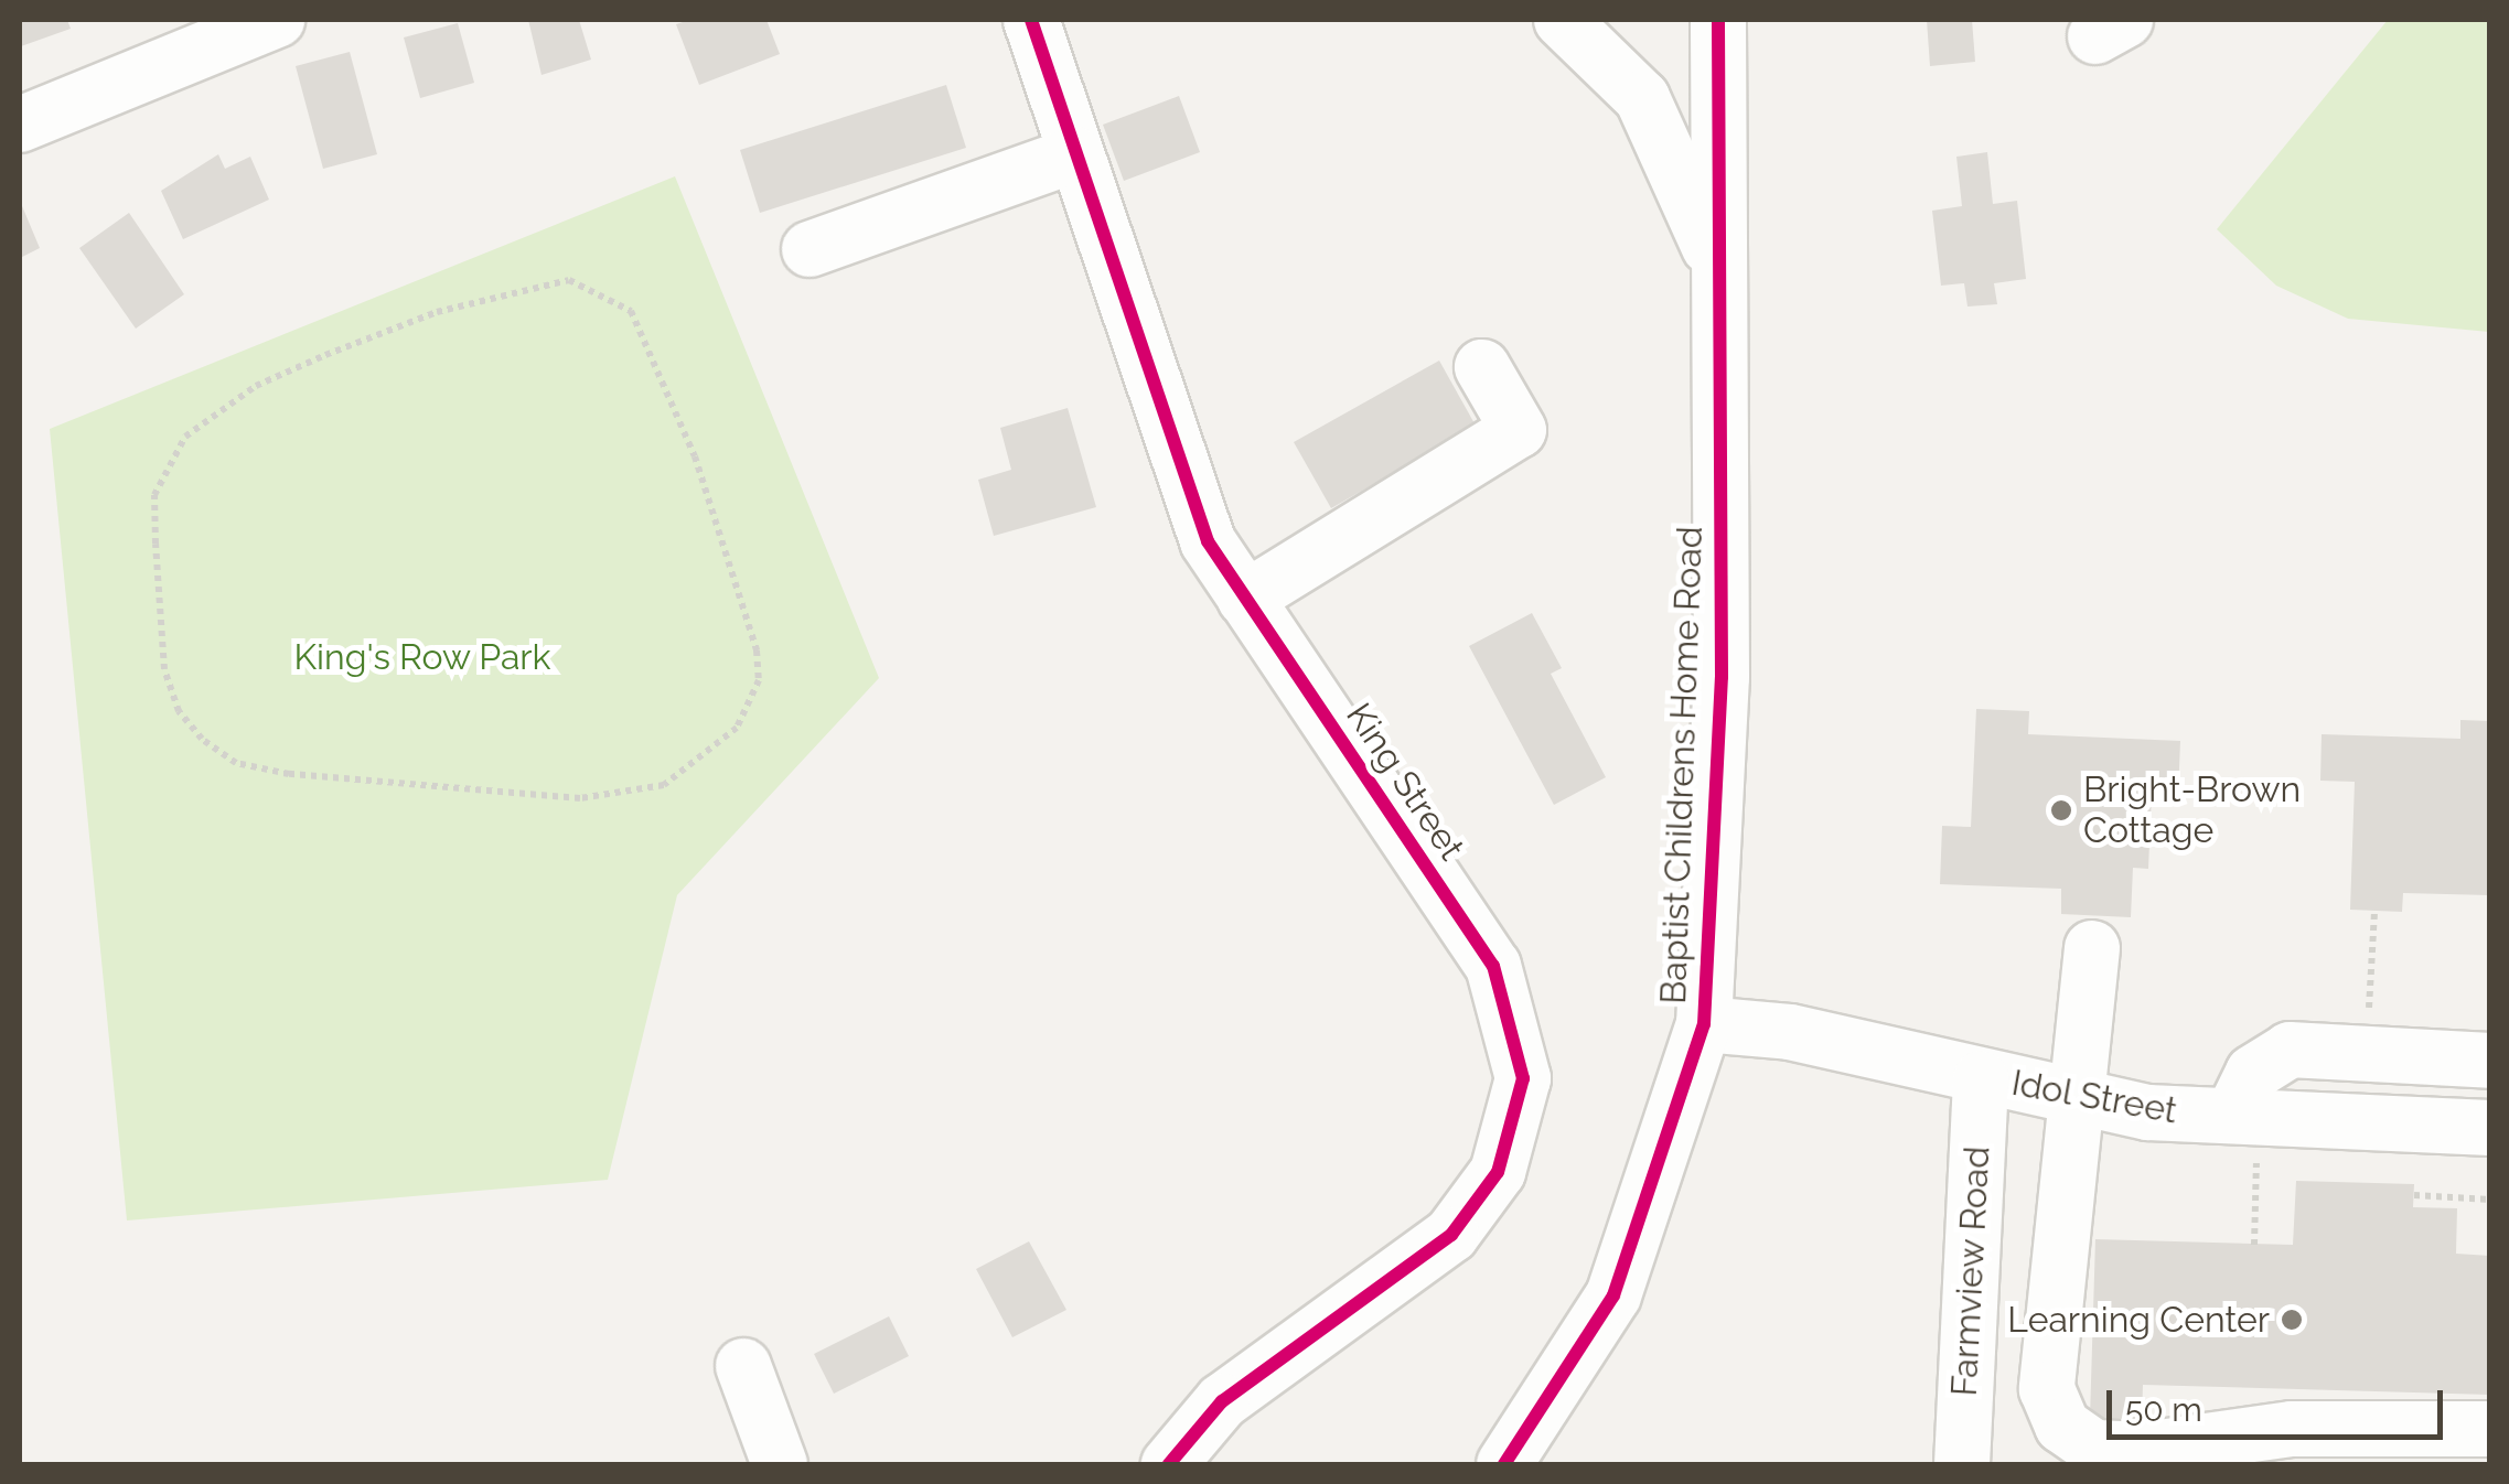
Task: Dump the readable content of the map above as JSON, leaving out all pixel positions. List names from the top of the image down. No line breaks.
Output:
{"streets":{"street":["Baptist Childrens Home Road","King Street","Idol Street","Farmview Road"]},"crossings":[["Baptist Childrens Home Road","Idol Street"],["Idol Street","Farmview Road"]],"parks":["King's Row Park"],"places":["Bright-Brown Cottage","Learning Center"],"scale_bar":"50 m"}
